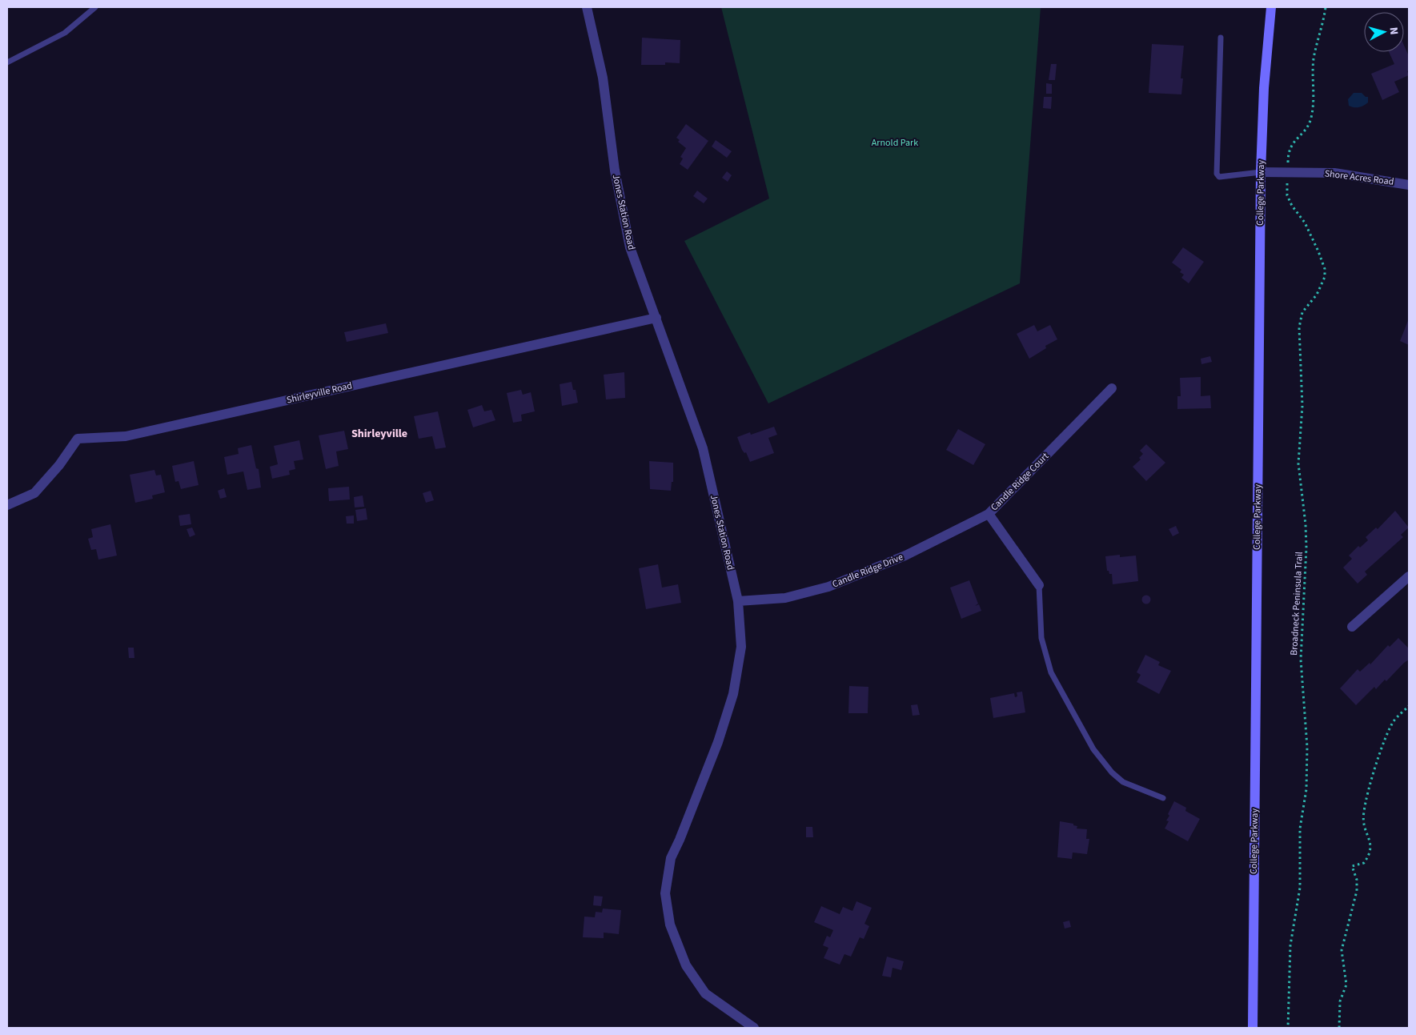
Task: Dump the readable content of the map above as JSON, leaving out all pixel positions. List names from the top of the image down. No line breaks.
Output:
{"streets":{"main road":["College Parkway"],"street":["Shore Acres Road","Jones Station Road","Shirleyville Road","Candle Ridge Court","Candle Ridge Drive"],"path":["Broadneck Peninsula Trail"]},"crossings":[["Shore Acres Road","College Parkway"],["Jones Station Road","Shirleyville Road"],["Jones Station Road","Candle Ridge Drive"],["Candle Ridge Court","Candle Ridge Drive"]],"districts":["Shirleyville"],"parks":["Arnold Park"],"north":"right"}
